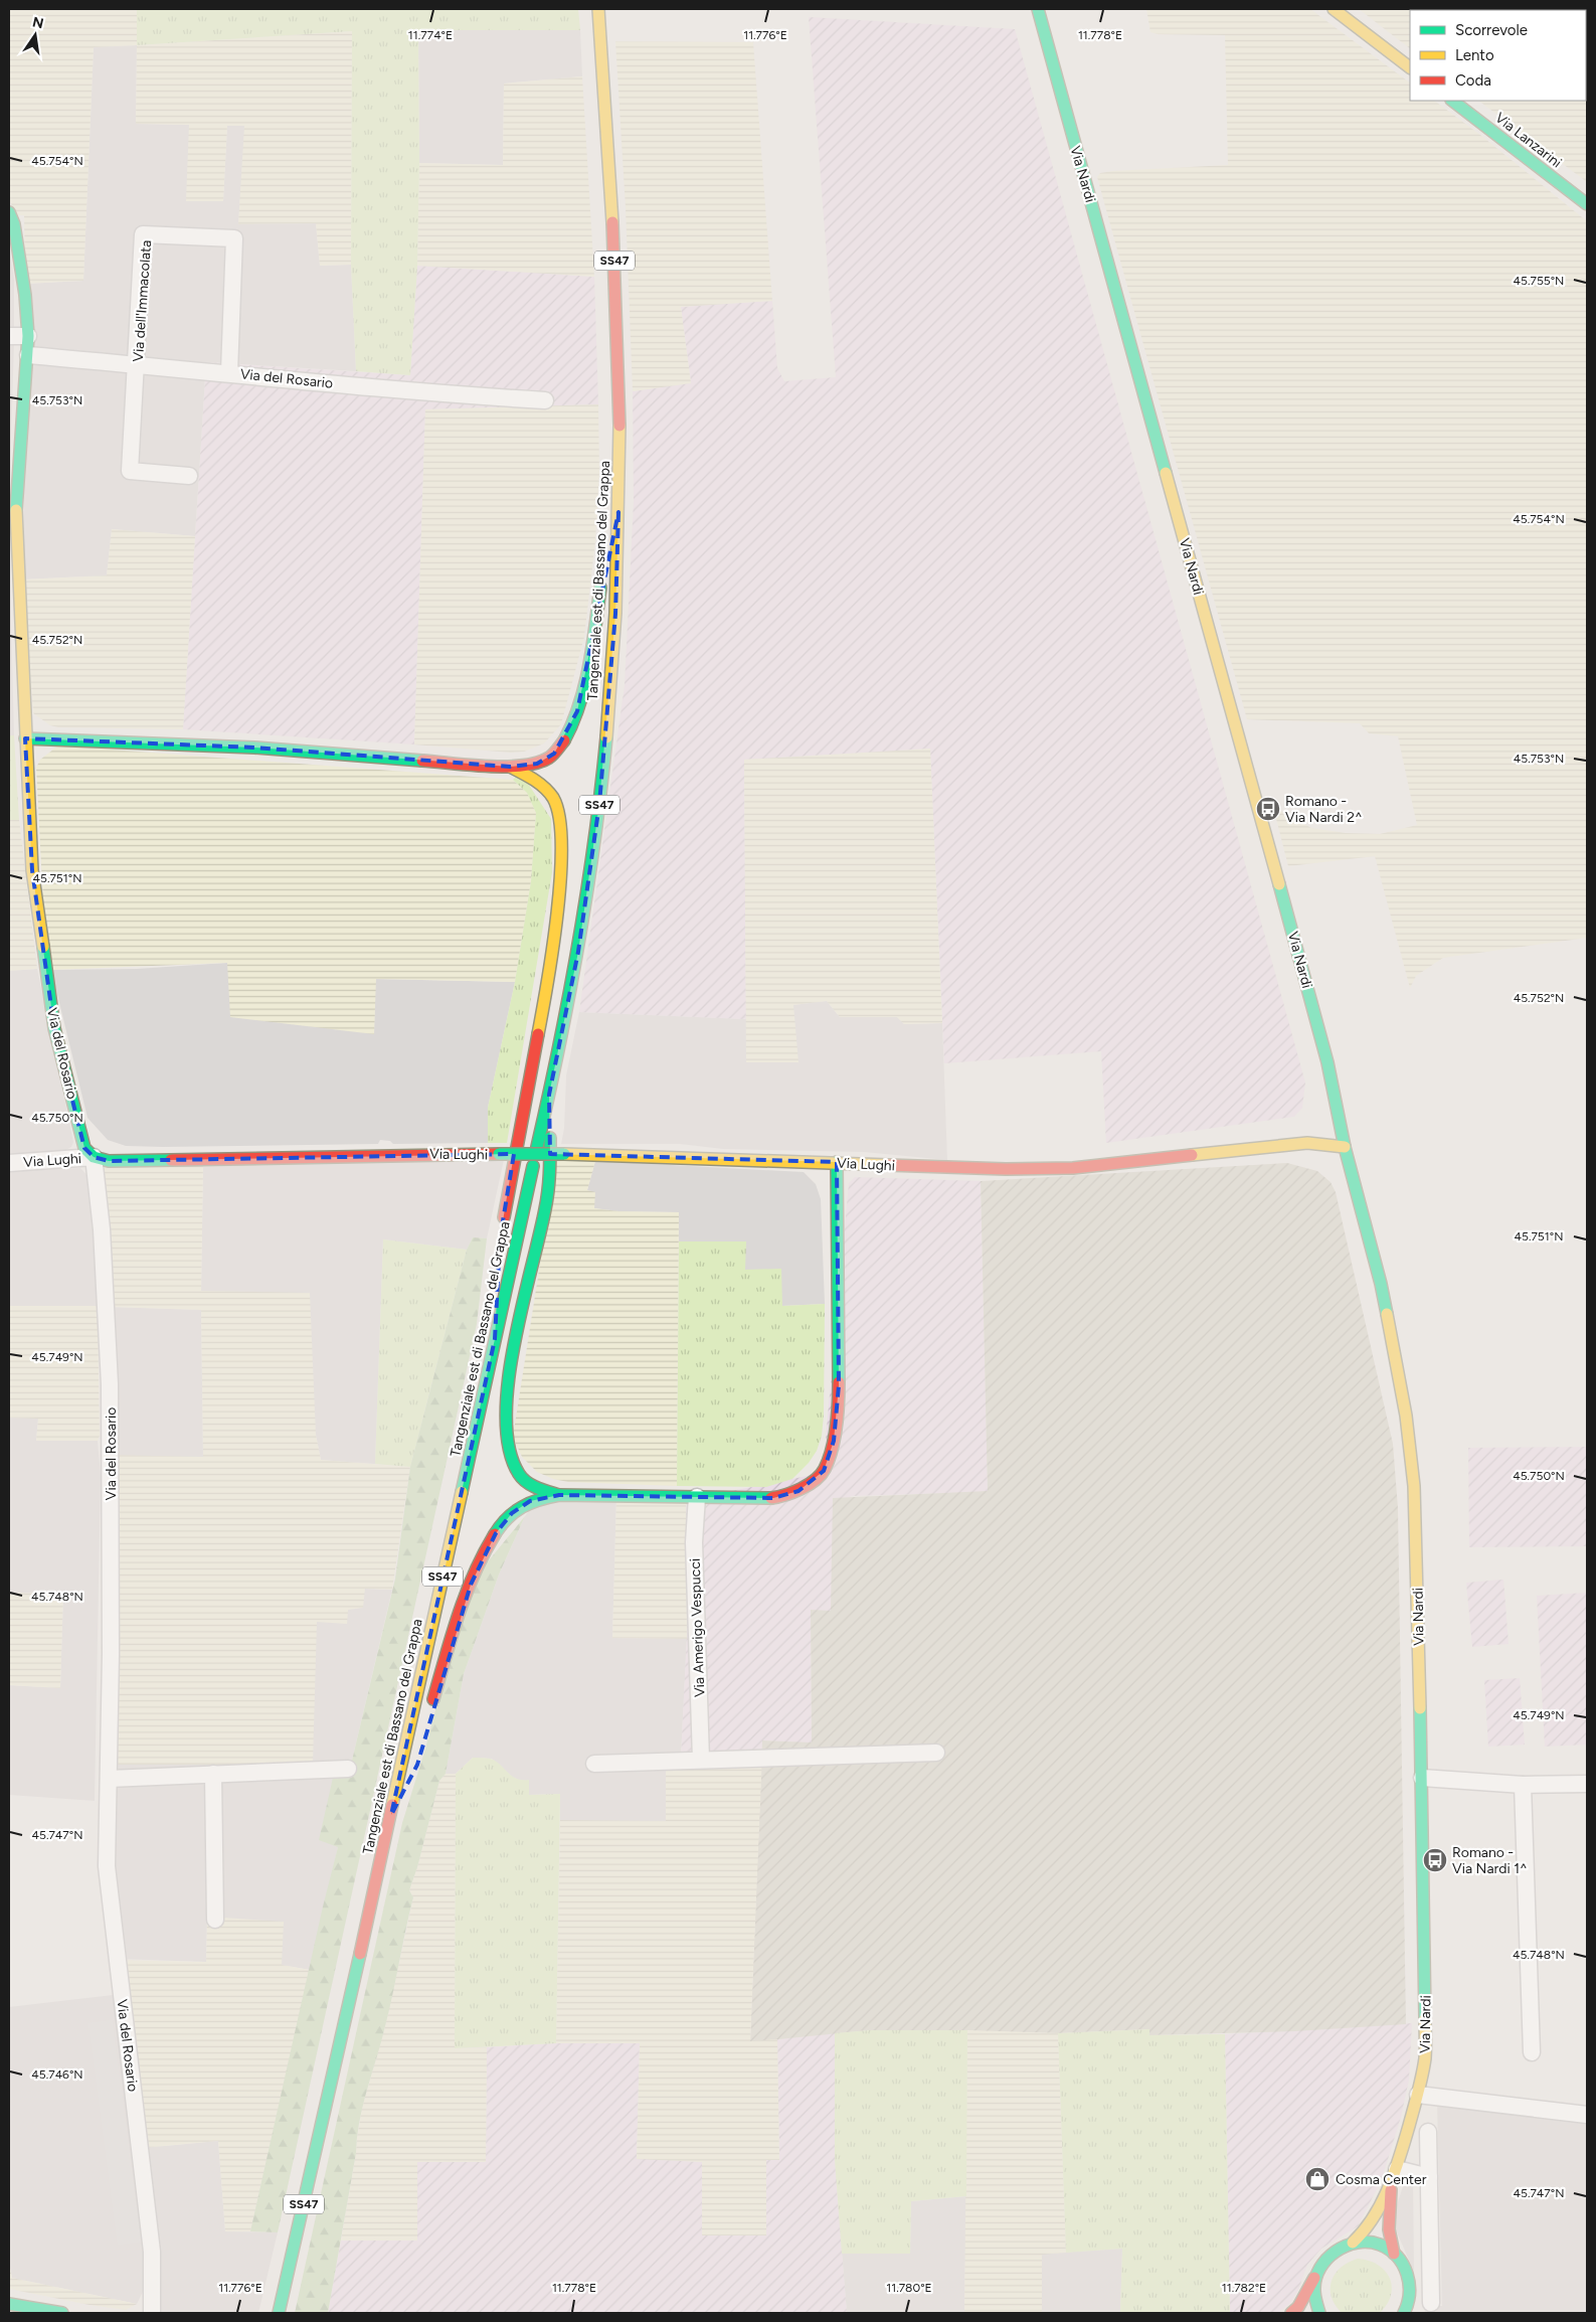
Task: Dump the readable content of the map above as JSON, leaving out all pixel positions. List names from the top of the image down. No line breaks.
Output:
{"streets":{"main road":["Via Lanzarini","Via Nardi","SS47","Via del Rosario","Tangenziale est di Bassano del Grappa","Via Lughi"],"street":["Via dell'Immacolata","Via Amerigo Vespucci"]},"crossings":[["Via dell'Immacolata","Via del Rosario"],["Via del Rosario","Via Lughi"]],"places":{"bus stop":["Romano - Via Nardi 2^","Romano - Via Nardi 1^"],"shop":["Cosma Center"]},"legend":["Scorrevole","Lento","Coda"],"north":"top","coordinates":["11.774°E","11.776°E","11.778°E","45.754°N","45.755°N","45.753°N","45.752°N","45.751°N","45.750°N","45.749°N","45.748°N","45.747°N","45.746°N","11.780°E","11.782°E"]}
